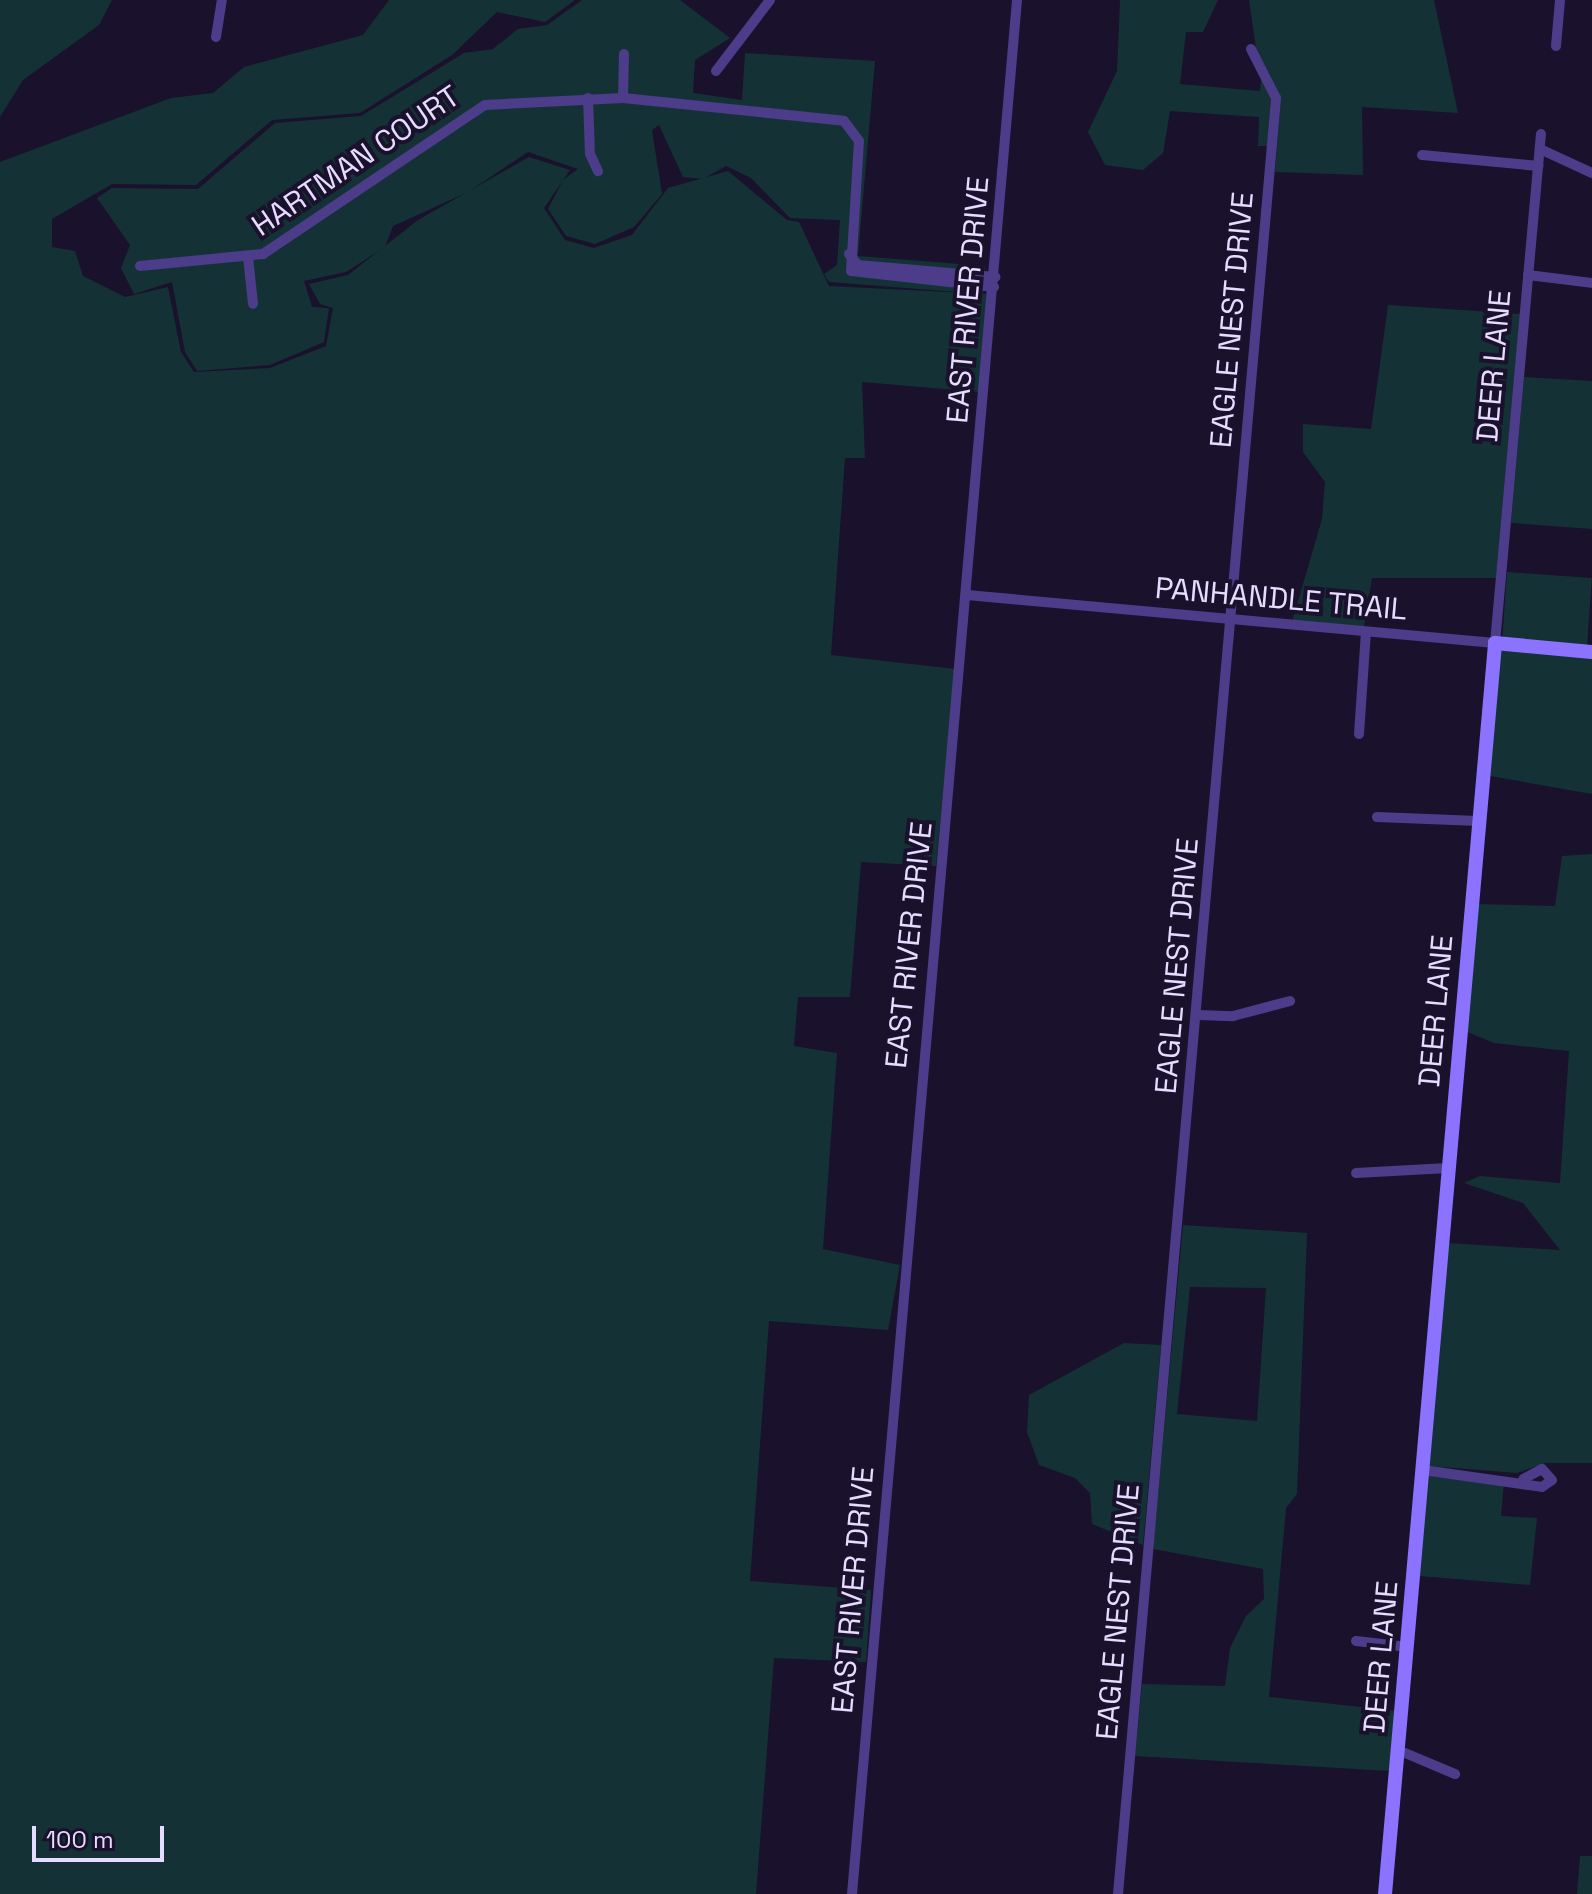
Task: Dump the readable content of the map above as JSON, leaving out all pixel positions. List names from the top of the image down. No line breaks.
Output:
{"streets":{"street":["HARTMAN COURT","EAST RIVER DRIVE","EAGLE NEST DRIVE","DEER LANE","PANHANDLE TRAIL"]},"crossings":[["HARTMAN COURT","EAST RIVER DRIVE"],["EAST RIVER DRIVE","PANHANDLE TRAIL"],["EAGLE NEST DRIVE","PANHANDLE TRAIL"],["DEER LANE","PANHANDLE TRAIL"]],"scale_bar":"100 m"}
